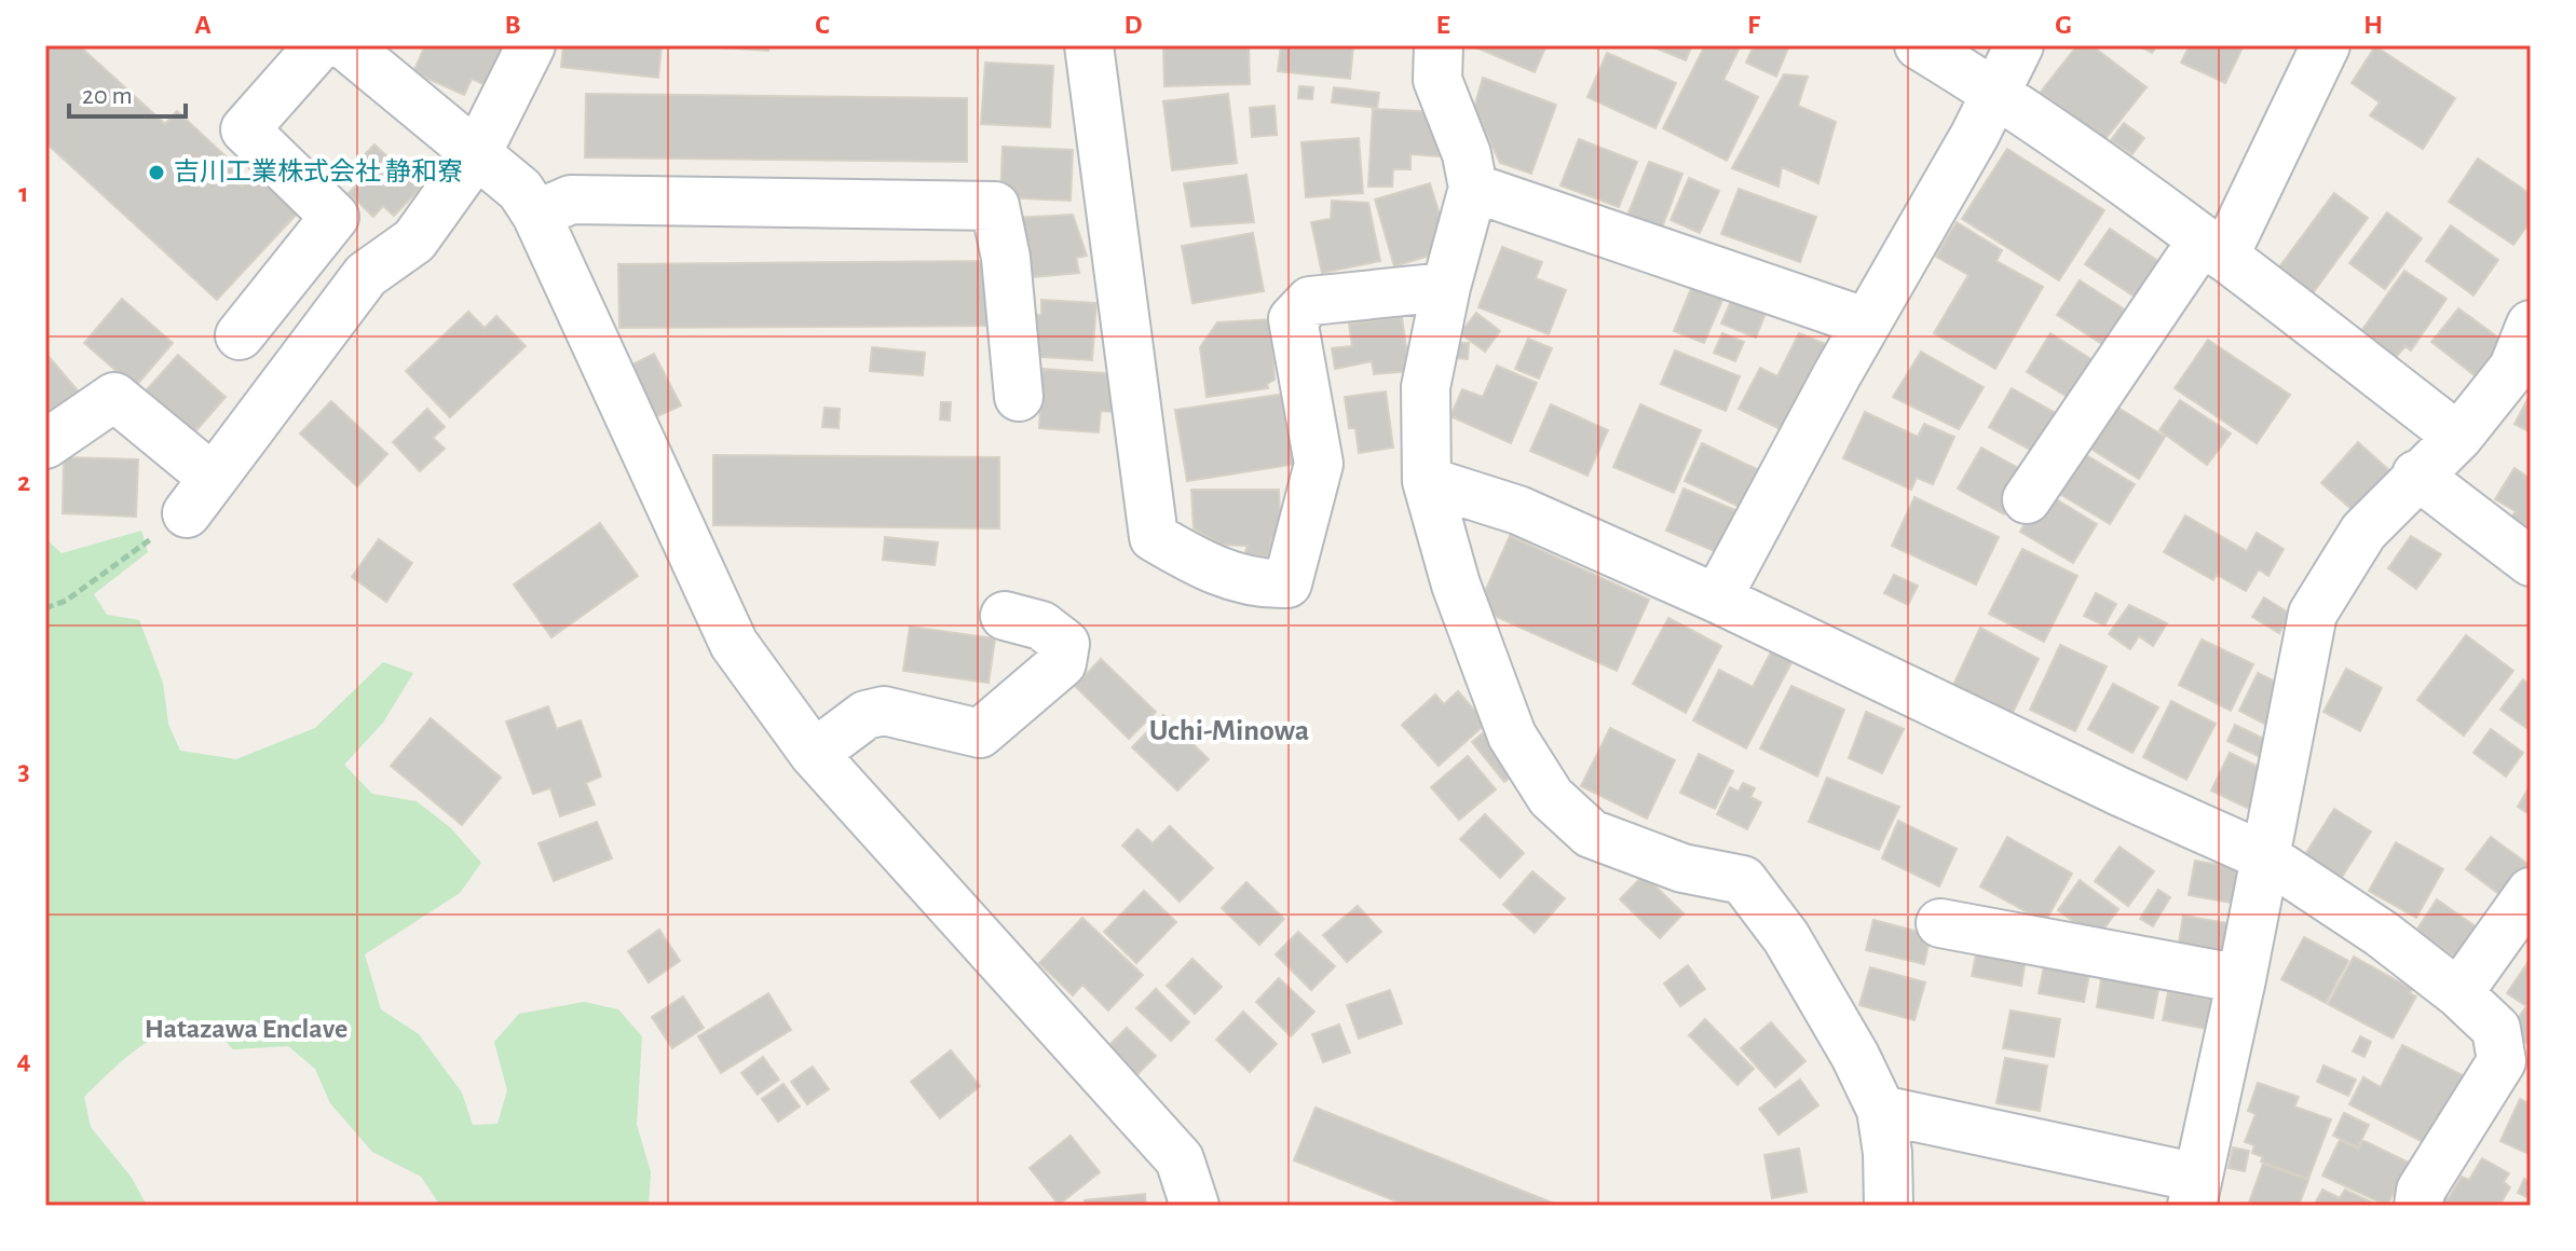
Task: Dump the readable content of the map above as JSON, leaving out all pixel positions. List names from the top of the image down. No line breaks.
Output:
{"districts":["Uchi-Minowa","Hatazawa Enclave"],"places":["吉川工業株式会社 静和寮"],"scale_bar":"20 m","grid":{"columns":["A","B","C","D","E","F","G","H"],"rows":["1","2","3","4"]}}
